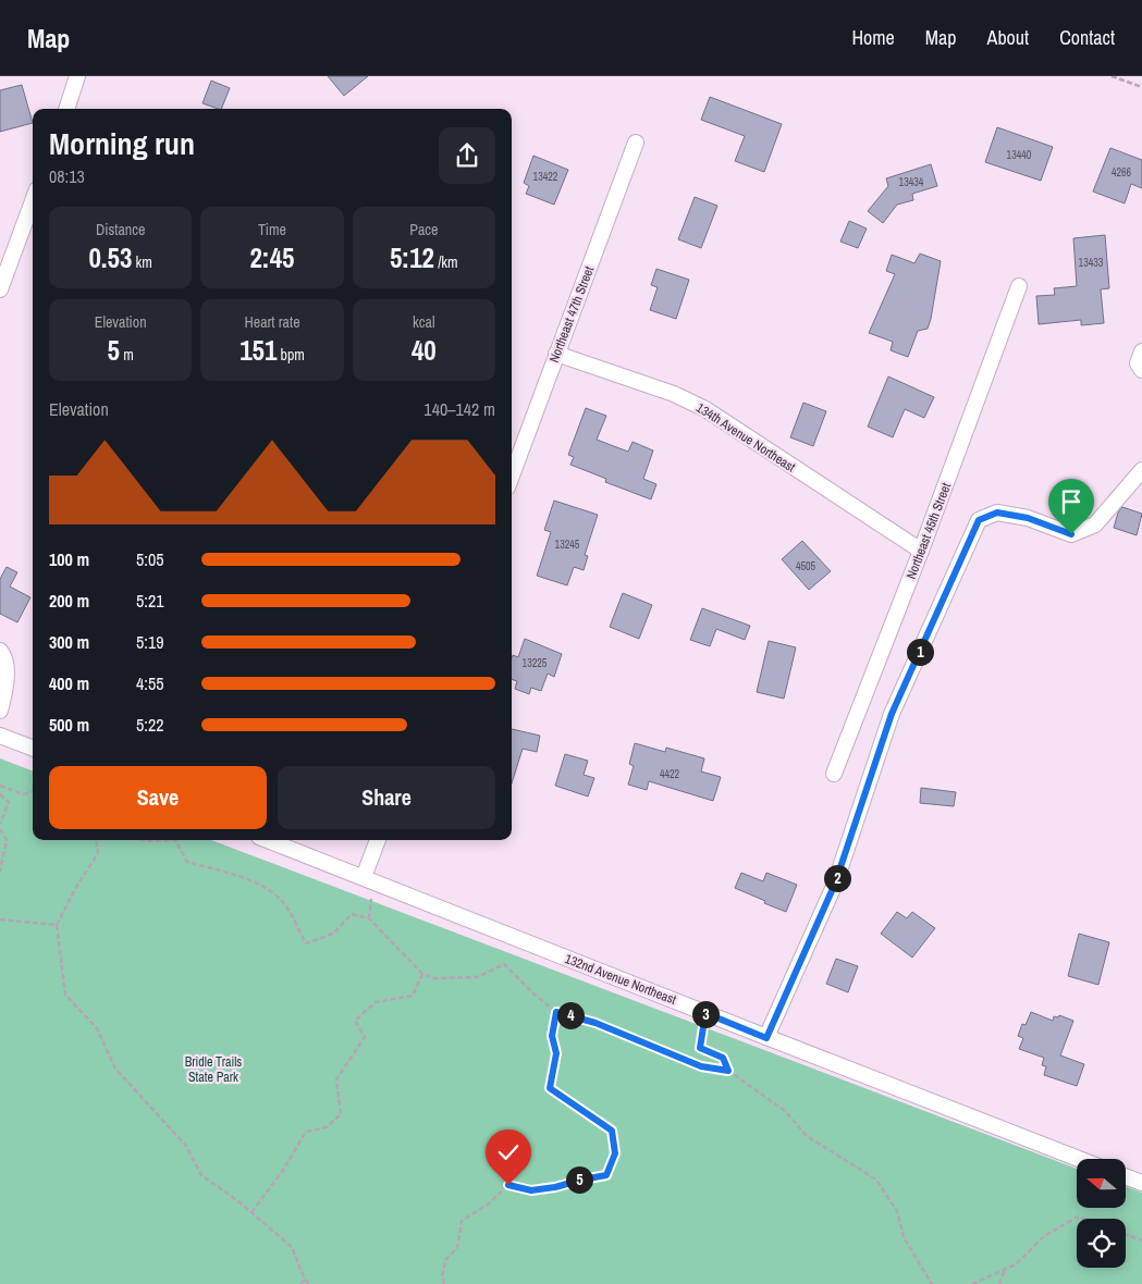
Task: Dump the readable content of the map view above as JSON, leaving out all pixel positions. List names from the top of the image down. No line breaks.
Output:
{"streets":{"street":["Northeast 47th Street","134th Avenue Northeast","Northeast 45th Street","132nd Avenue Northeast"]},"crossings":[["Northeast 47th Street","134th Avenue Northeast"],["134th Avenue Northeast","Northeast 45th Street"]],"parks":["Bridle Trails State Park"],"house_numbers":["13440","4266","13422","13434","13433","13245","4505","13225","4422"],"north":"left","page":{"header":"Map","nav":["Home","Map","About","Contact"],"heading":["Morning run","08:13"],"stats":[["Distance","0.53 km"],["Time","2:45"],["Pace","5:12 /km"],["Elevation","5 m"],["Heart rate","151 bpm"],["kcal","40"]],"chart":["Elevation","140–142 m"],"list":[{"name":"100 m","note":"5:05"},{"name":"200 m","note":"5:21"},{"name":"300 m","note":"5:19"},{"name":"400 m","note":"4:55"},{"name":"500 m","note":"5:22"}],"pins":["1","2","3","4","5"],"buttons":["Save","Share"]}}
